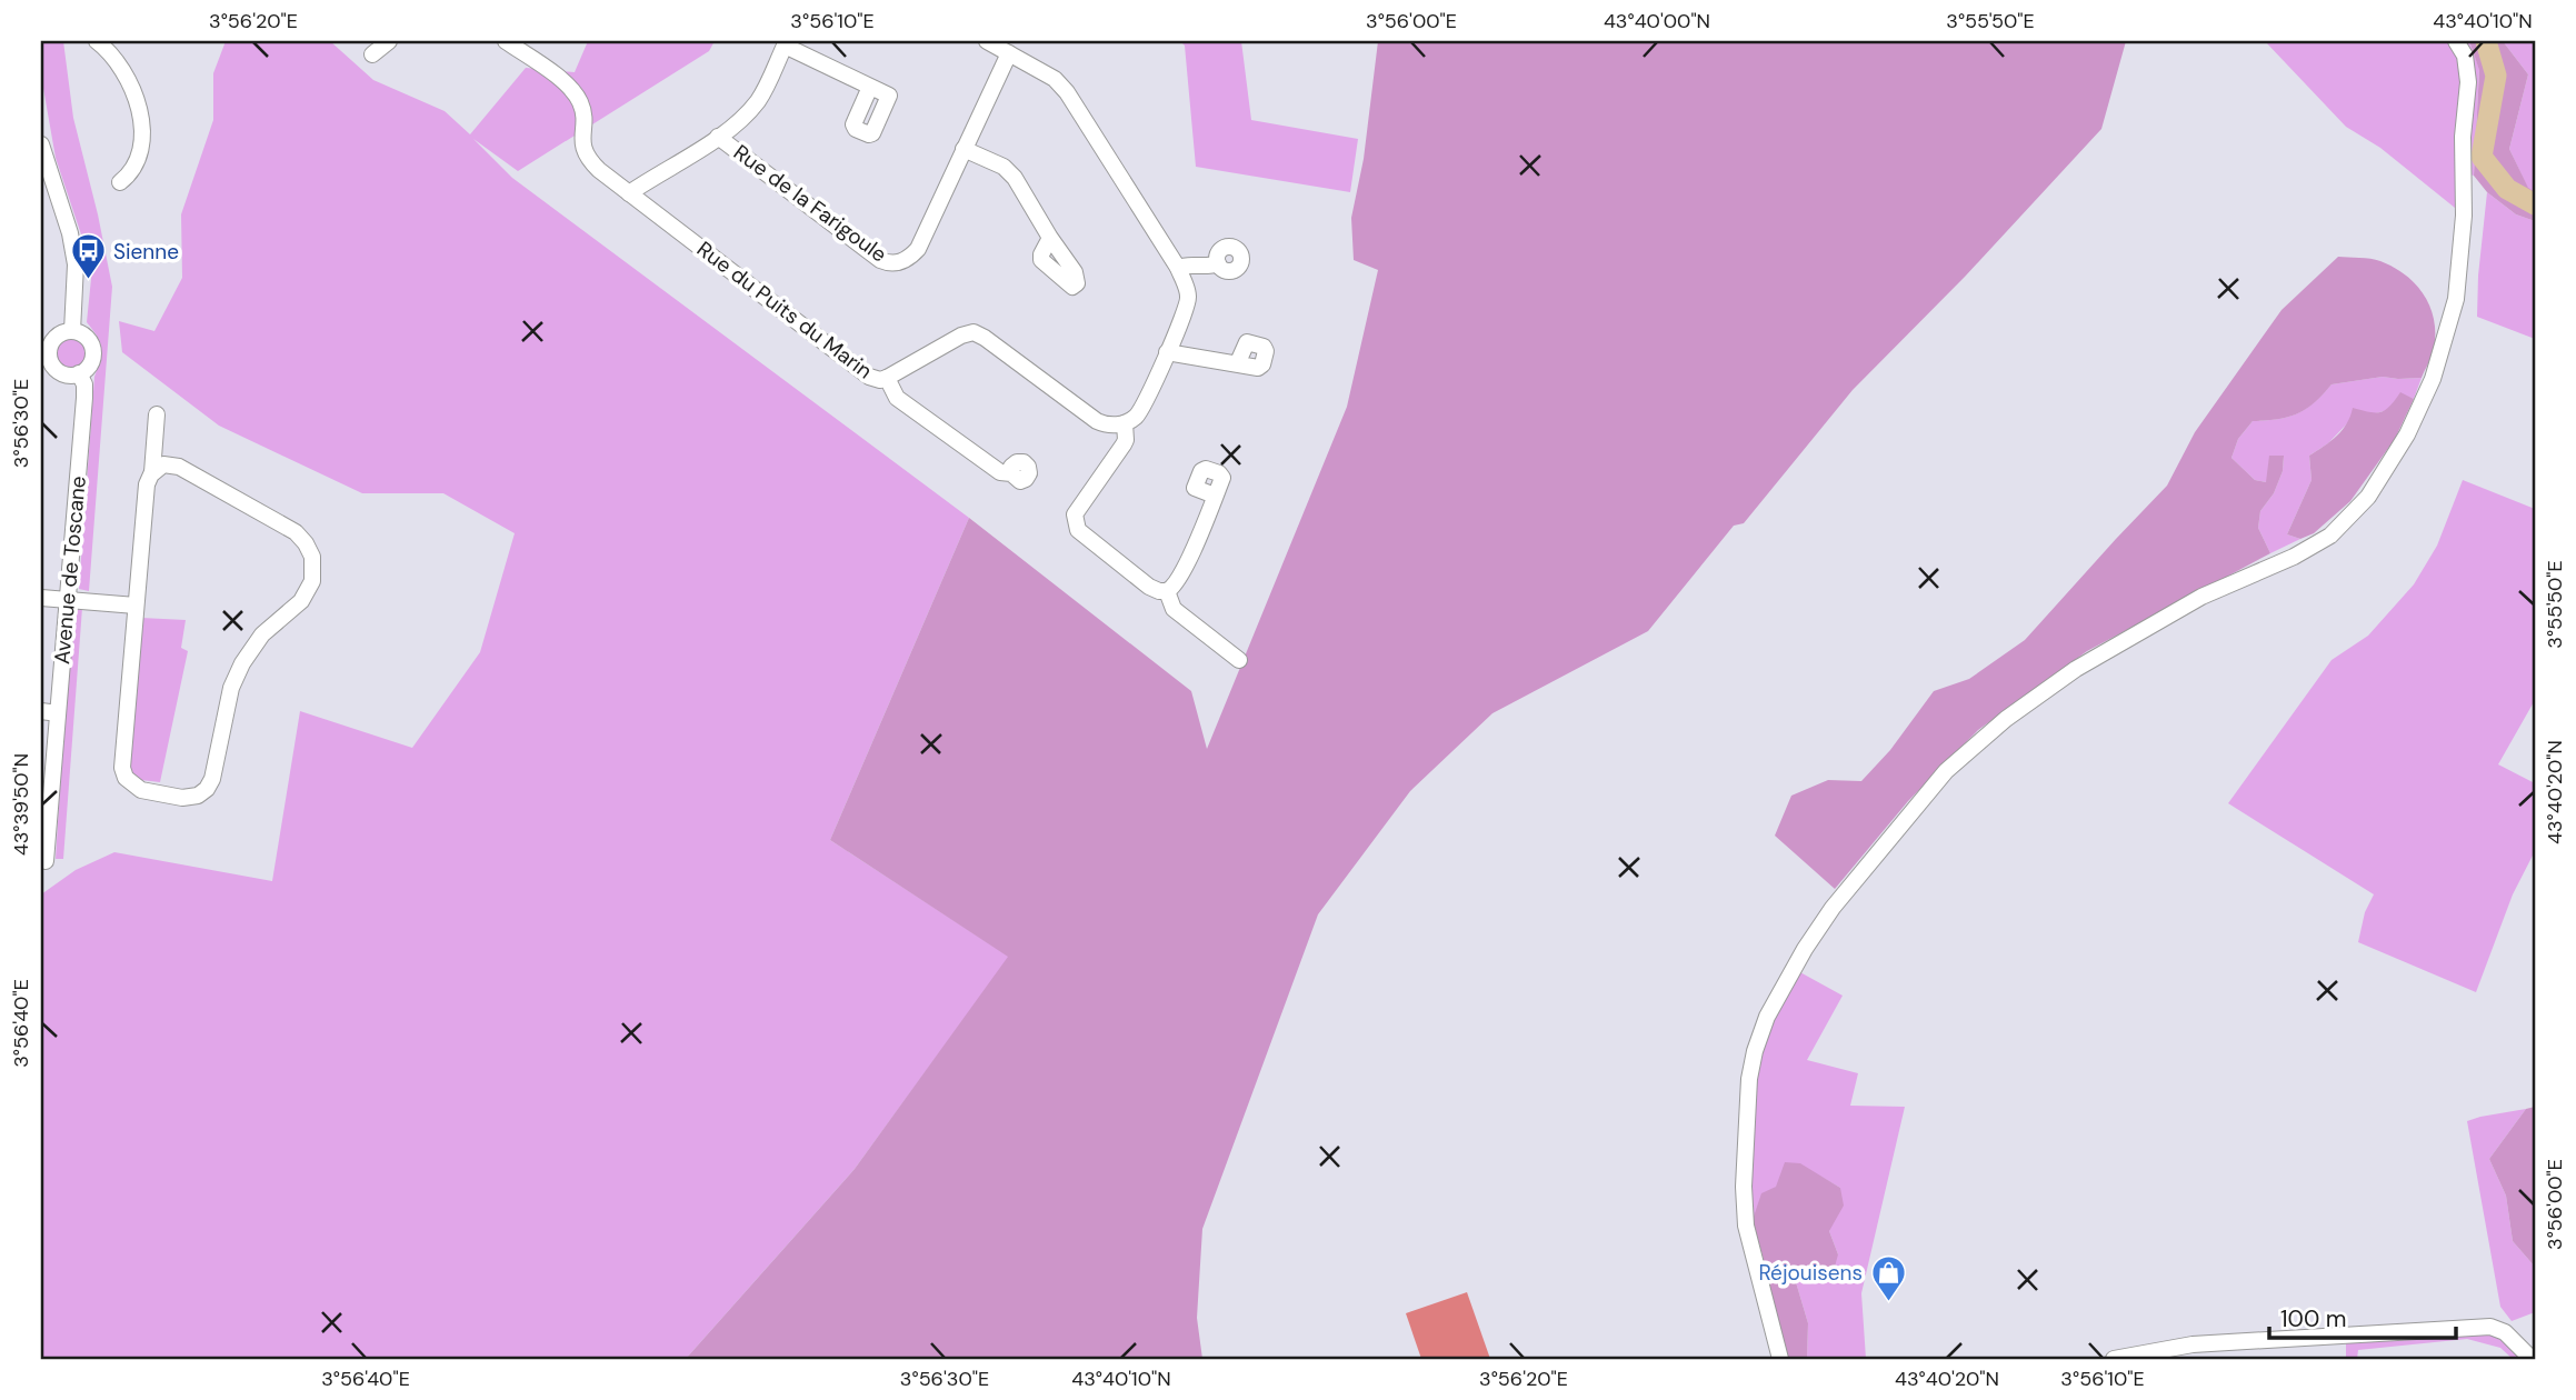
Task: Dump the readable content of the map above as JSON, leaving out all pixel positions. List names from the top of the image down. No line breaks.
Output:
{"streets":{"street":["Rue de la Farigoule","Rue du Puits du Marin","Avenue de Toscane"]},"places":{"bus stop":["Sienne"],"shop":["Réjouisens"]},"scale_bar":"100 m","coordinates":["3°56'20\"E","3°56'10\"E","3°56'00\"E","43°40'00\"N","3°55'50\"E","43°40'10\"N","3°56'30\"E","43°40'20\"N","43°39'50\"N","3°56'40\"E"]}
